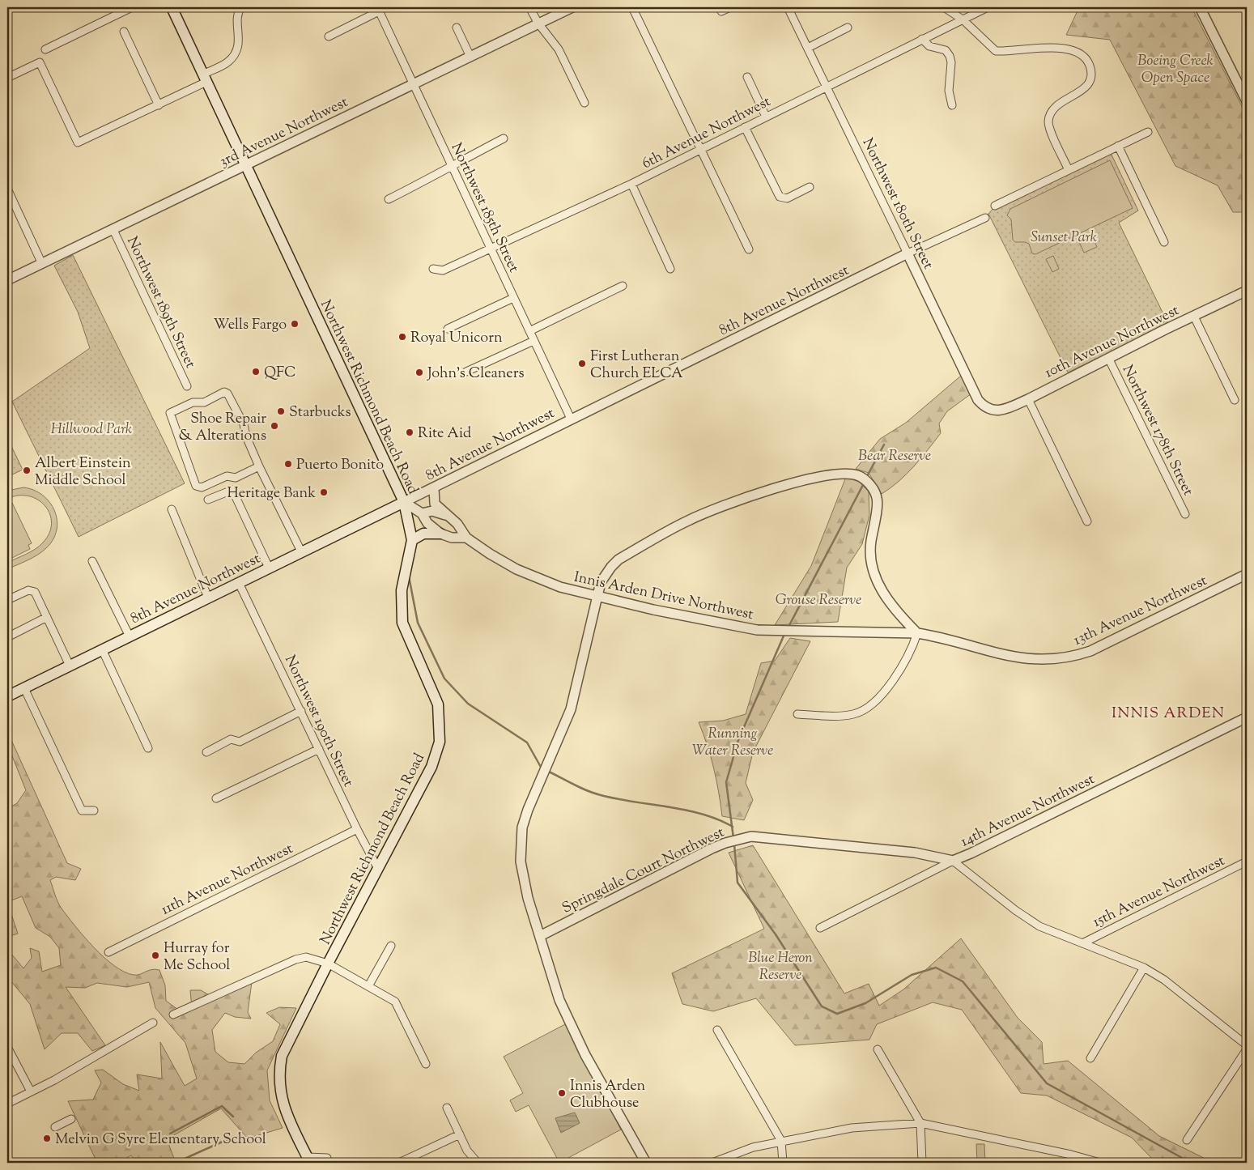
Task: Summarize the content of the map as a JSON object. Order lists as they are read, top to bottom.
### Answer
{
  "streets": {
    "main road": ["8th Avenue Northwest", "Northwest Richmond Beach Road"],
    "street": [
      "3rd Avenue Northwest",
      "6th Avenue Northwest",
      "Northwest 180th Street",
      "Northwest 185th Street",
      "Northwest 189th Street",
      "10th Avenue Northwest",
      "Northwest 178th Street",
      "Innis Arden Drive Northwest",
      "13th Avenue Northwest",
      "Northwest 190th Street",
      "14th Avenue Northwest",
      "Springdale Court Northwest",
      "11th Avenue Northwest",
      "15th Avenue Northwest"
    ]
  },
  "crossings": [
    ["3rd Avenue Northwest", "Northwest 185th Street"],
    ["3rd Avenue Northwest", "Northwest 189th Street"],
    ["3rd Avenue Northwest", "Northwest Richmond Beach Road"],
    ["6th Avenue Northwest", "Northwest 180th Street"],
    ["6th Avenue Northwest", "Northwest 185th Street"],
    ["Northwest 180th Street", "8th Avenue Northwest"],
    ["Northwest 180th Street", "10th Avenue Northwest"],
    ["Northwest 185th Street", "8th Avenue Northwest"],
    ["8th Avenue Northwest", "Northwest Richmond Beach Road"],
    ["8th Avenue Northwest", "Innis Arden Drive Northwest"],
    ["8th Avenue Northwest", "Northwest 190th Street"],
    ["10th Avenue Northwest", "Northwest 178th Street"],
    ["Northwest Richmond Beach Road", "Northwest 190th Street"],
    ["Innis Arden Drive Northwest", "13th Avenue Northwest"],
    ["Northwest 190th Street", "11th Avenue Northwest"],
    ["14th Avenue Northwest", "Springdale Court Northwest"]
  ],
  "districts": ["INNIS ARDEN"],
  "parks": [
    "Boeing Creek Open Space",
    "Sunset Park",
    "Hillwood Park",
    "Bear Reserve",
    "Grouse Reserve",
    "Running Water Reserve",
    "Blue Heron Reserve"
  ],
  "places": [
    "Wells Fargo",
    "Royal Unicorn",
    "First Lutheran Church ELCA",
    "QFC",
    "John's Cleaners",
    "Starbucks",
    "Shoe Repair & Alterations",
    "Rite Aid",
    "Puerto Bonito",
    "Albert Einstein Middle School",
    "Heritage Bank",
    "Hurray for Me School",
    "Innis Arden Clubhouse",
    "Melvin G Syre Elementary School"
  ]
}
